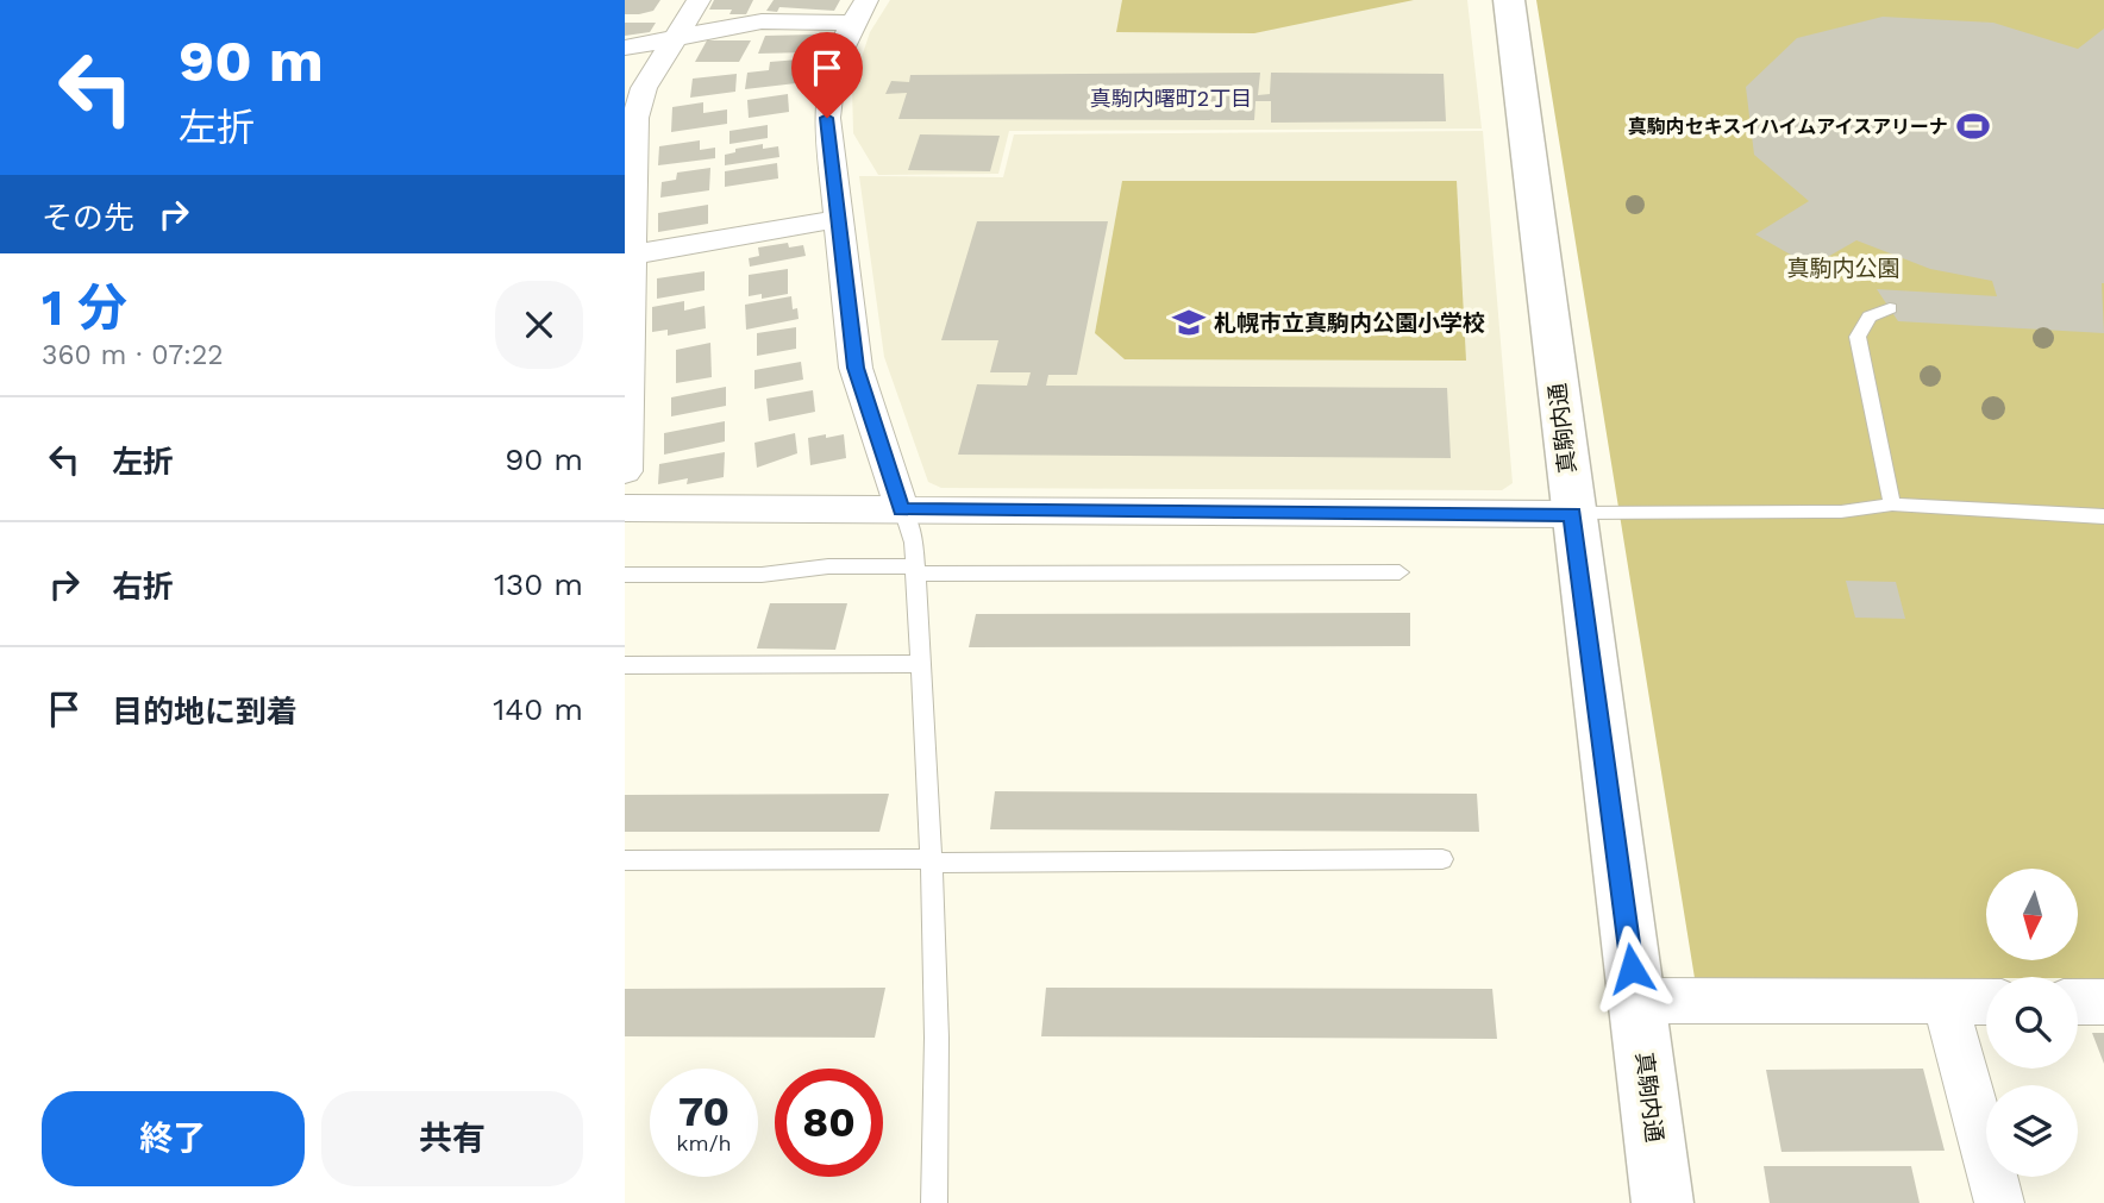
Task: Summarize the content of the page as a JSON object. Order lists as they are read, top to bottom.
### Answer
{
  "streets": {
    "highway": ["真駒内通"]
  },
  "districts": ["真駒内曙町2丁目"],
  "parks": ["真駒内公園"],
  "places": {
    "sports": ["真駒内セキスイハイムアイスアリーナ"],
    "school or university": ["札幌市立真駒内公園小学校"]
  },
  "north": "bottom",
  "page": {
    "turn": ["90 m", "左折"],
    "then": "その先",
    "heading": ["1 分", "360 m · 07:22"],
    "list": [
      {
        "name": "左折",
        "value": "90 m"
      },
      {
        "name": "右折",
        "value": "130 m"
      },
      {
        "name": "目的地に到着",
        "value": "140 m"
      }
    ],
    "speed": "70 km/h",
    "limit": "80",
    "buttons": ["終了", "共有"]
  }
}
